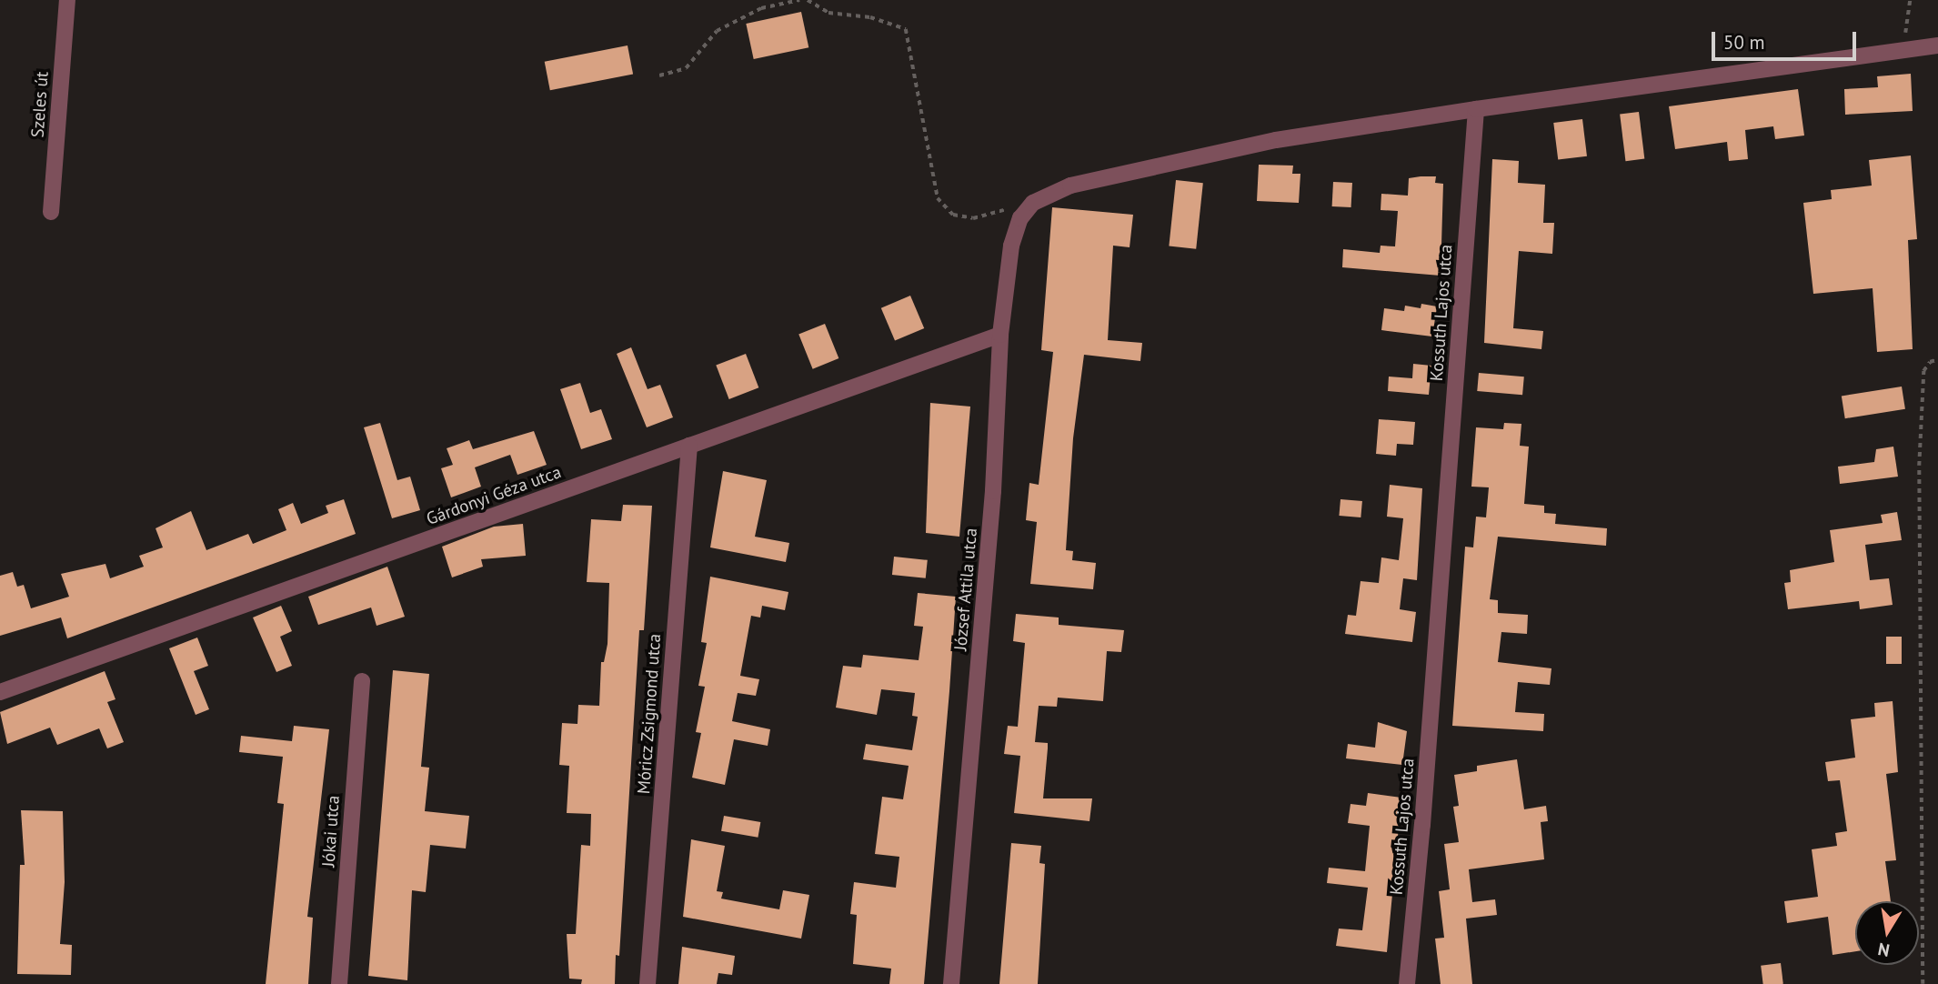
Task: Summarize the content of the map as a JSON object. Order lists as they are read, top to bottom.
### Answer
{
  "streets": {
    "street": [
      "Szeles út",
      "Kossuth Lajos utca",
      "Gárdonyi Géza utca",
      "József Attila utca",
      "Móricz Zsigmond utca",
      "Jókai utca"
    ]
  },
  "crossings": [
    ["Gárdonyi Géza utca", "József Attila utca"],
    ["Gárdonyi Géza utca", "Móricz Zsigmond utca"]
  ],
  "scale_bar": "50 m",
  "north": "bottom"
}
